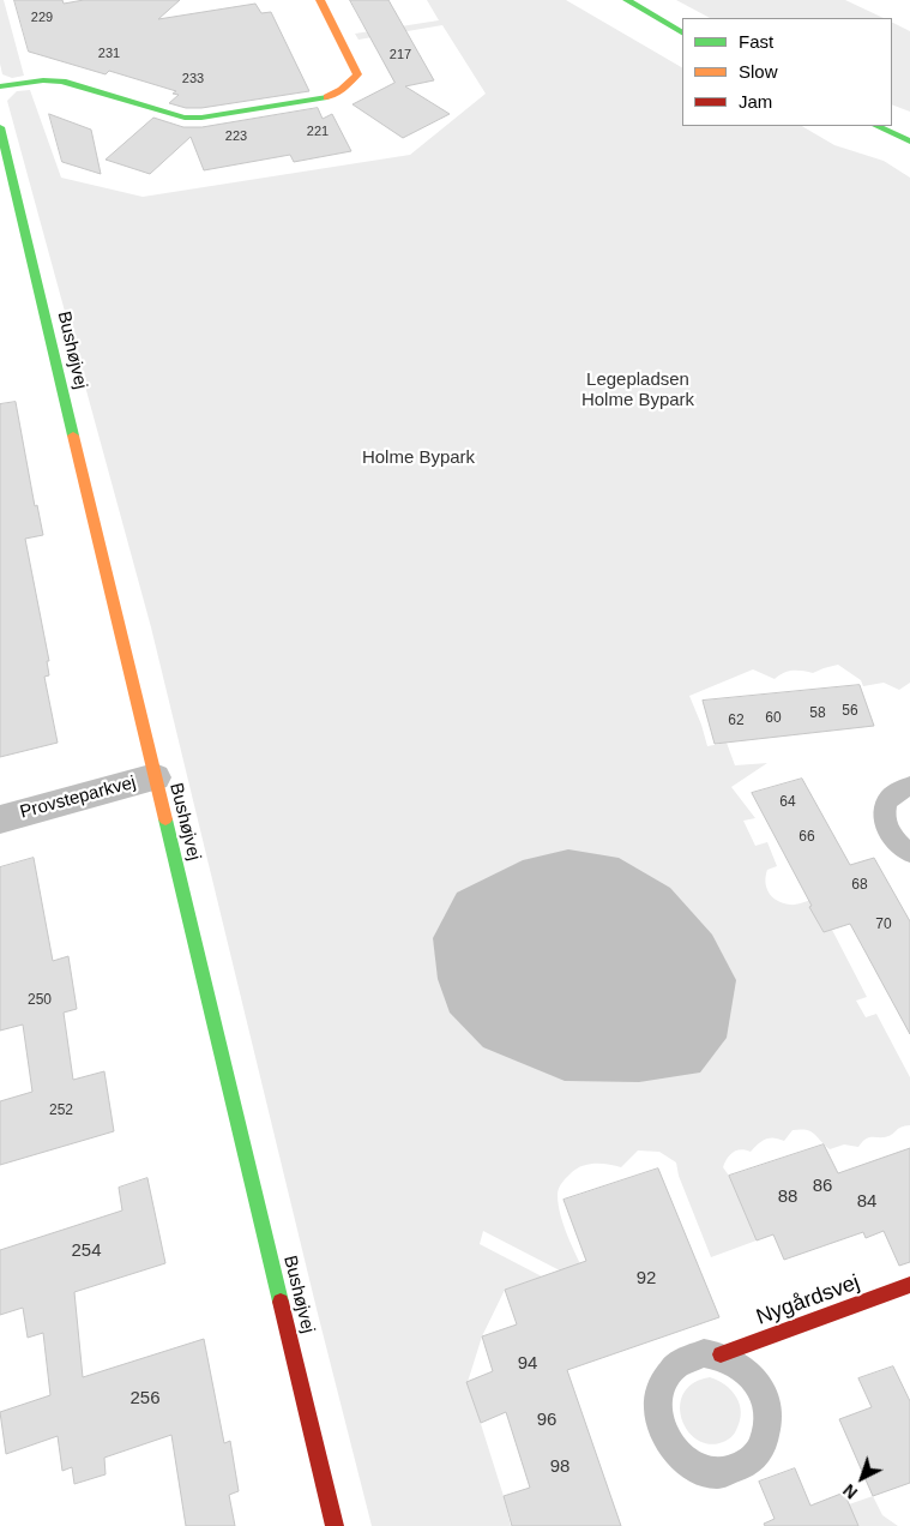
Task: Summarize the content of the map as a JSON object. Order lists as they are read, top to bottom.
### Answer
{
  "streets": {
    "street": ["Bushøjvej", "Provsteparkvej", "Nygårdsvej"]
  },
  "crossings": [
    ["Bushøjvej", "Provsteparkvej"]
  ],
  "parks": ["Legepladsen Holme Bypark", "Holme Bypark"],
  "house_numbers": [
    "229",
    "231",
    "217",
    "233",
    "221",
    "223",
    "56",
    "58",
    "60",
    "62",
    "64",
    "66",
    "68",
    "70",
    "250",
    "252",
    "86",
    "88",
    "84",
    "254",
    "92",
    "94",
    "256",
    "96",
    "98"
  ],
  "legend": ["Fast", "Slow", "Jam"],
  "north": "bottom left"
}
